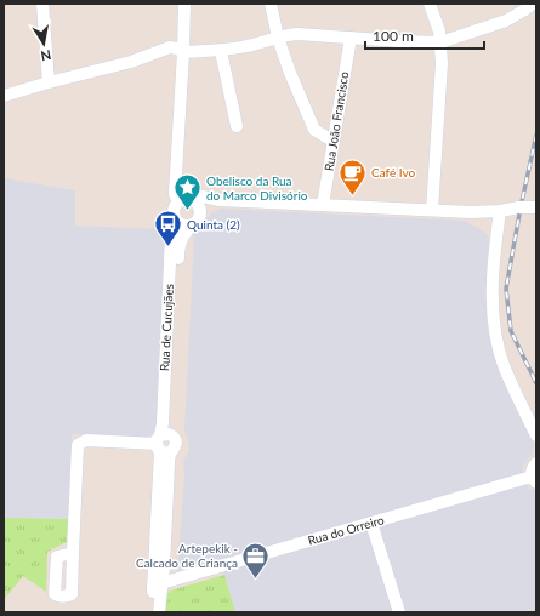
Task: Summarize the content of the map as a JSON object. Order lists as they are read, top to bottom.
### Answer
{
  "streets": {
    "street": ["Rua João Francisco", "Rua de Cucujães", "Rua do Orreiro"]
  },
  "crossings": [
    ["Rua de Cucujães", "Rua do Orreiro"]
  ],
  "places": {
    "cafe": ["Café Ivo"],
    "place": ["Obelisco da Rua do Marco Divisório"],
    "bus stop": ["Quinta (2)"],
    "office": ["Artepekik - Calcado de Criança"]
  },
  "scale_bar": "100 m",
  "north": "bottom"
}
